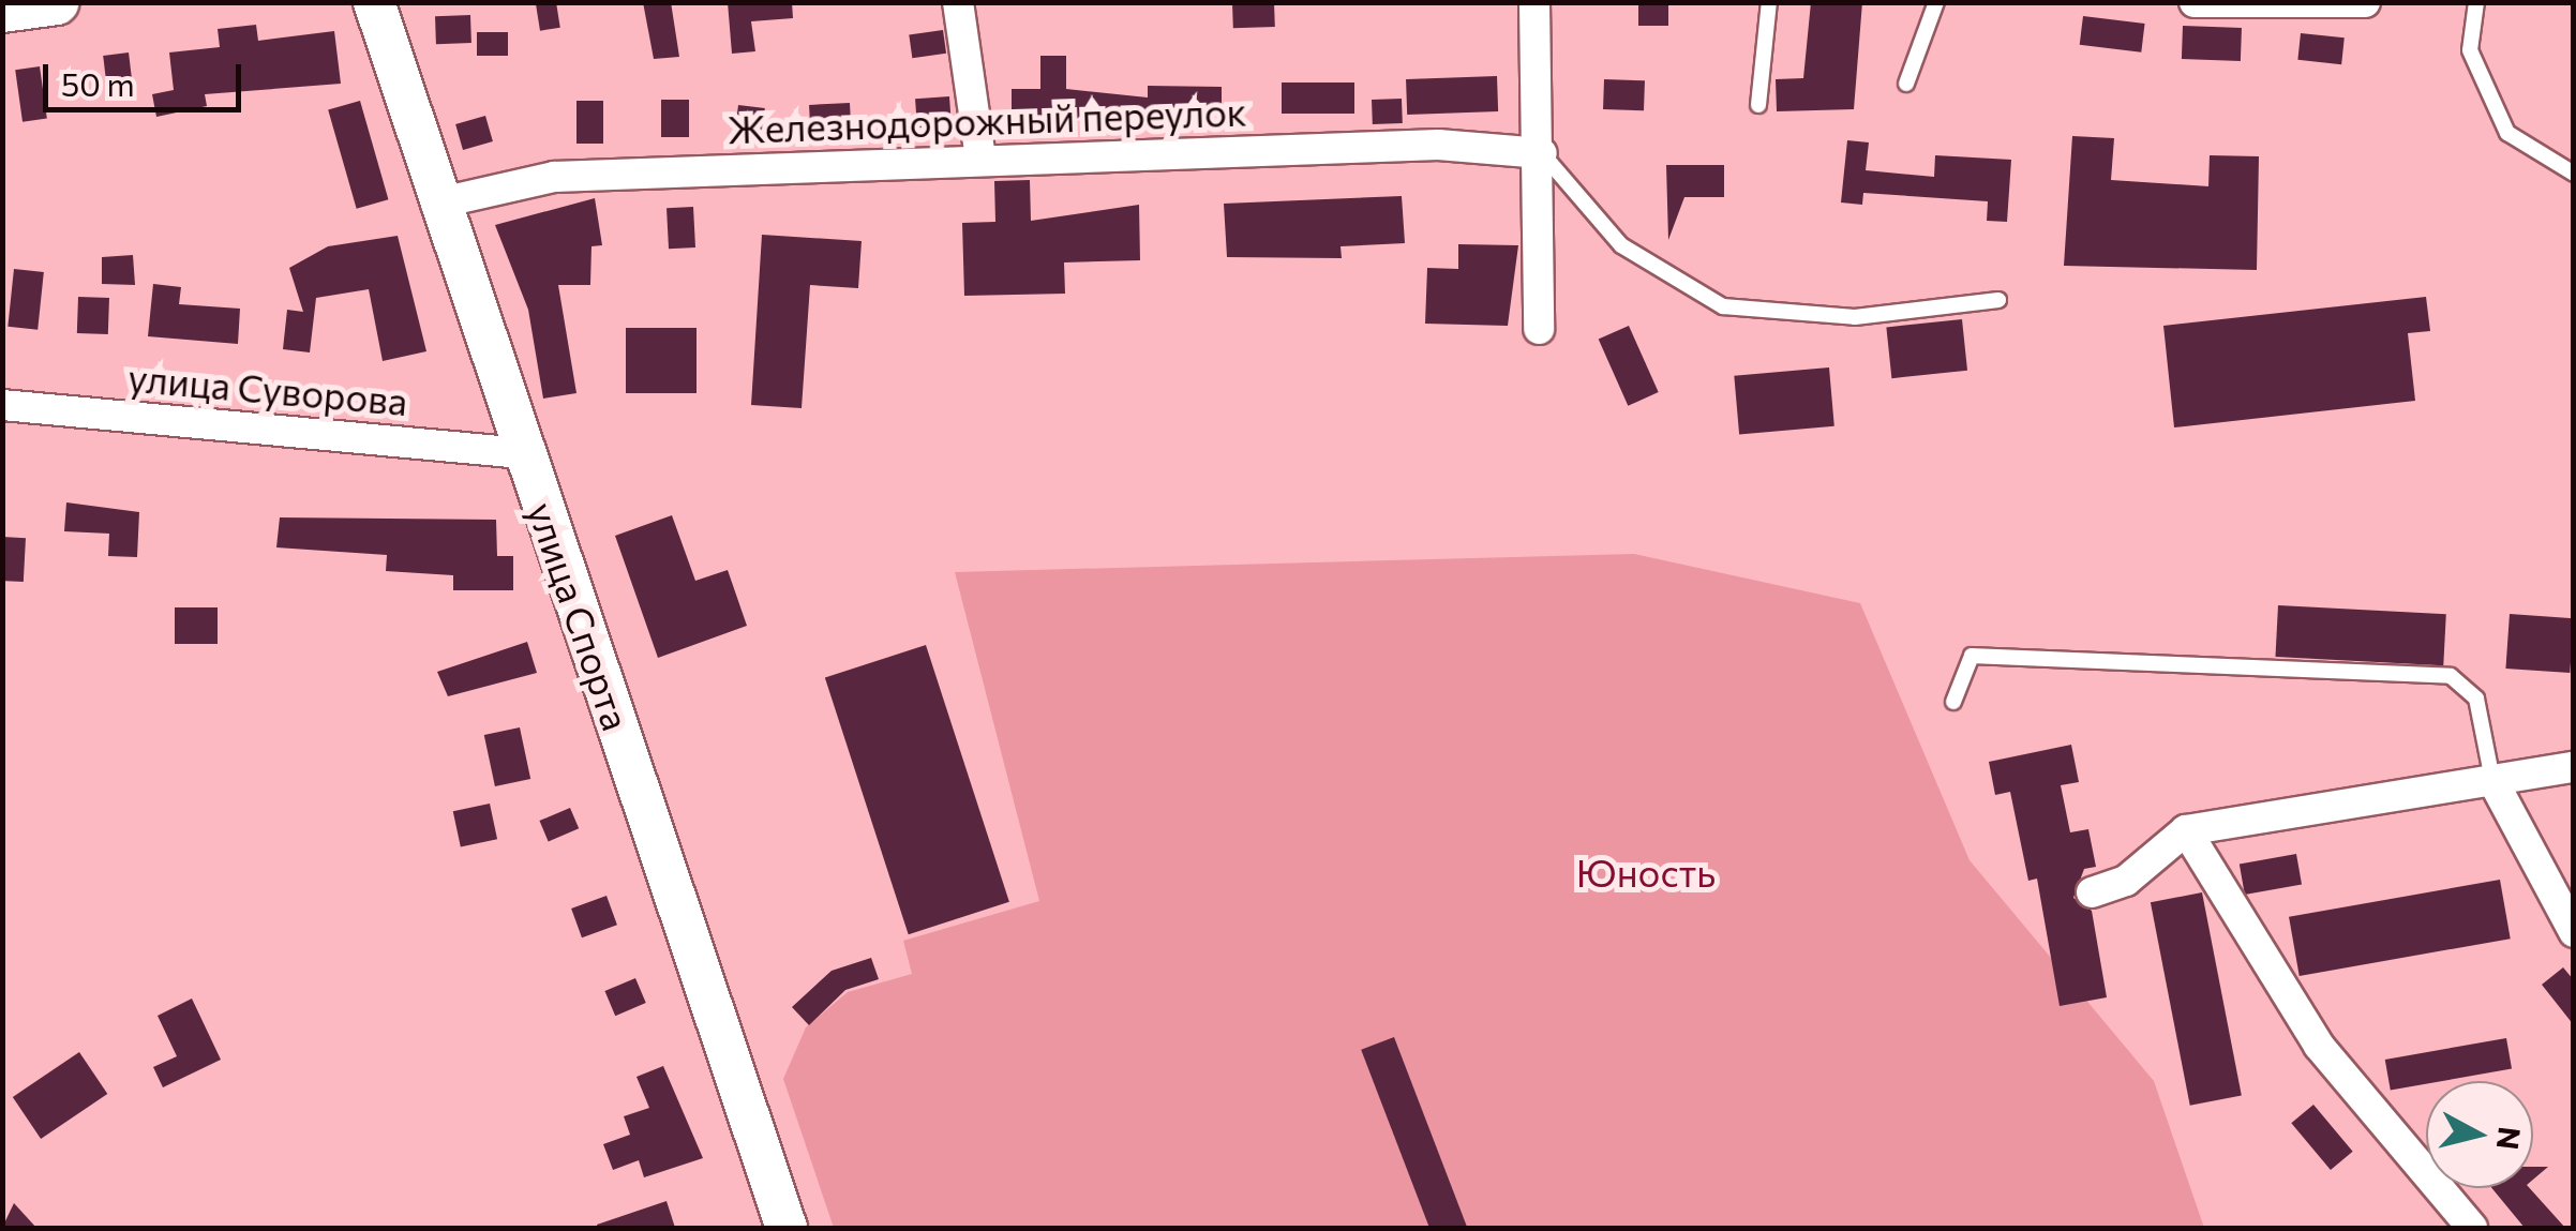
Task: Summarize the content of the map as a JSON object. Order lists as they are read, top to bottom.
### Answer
{
  "streets": {
    "street": ["Железнодорожный переулок", "улица Суворова", "улица Спорта"]
  },
  "crossings": [
    ["Железнодорожный переулок", "улица Спорта"],
    ["улица Суворова", "улица Спорта"]
  ],
  "parks": ["Юность"],
  "scale_bar": "50 m",
  "north": "right"
}
